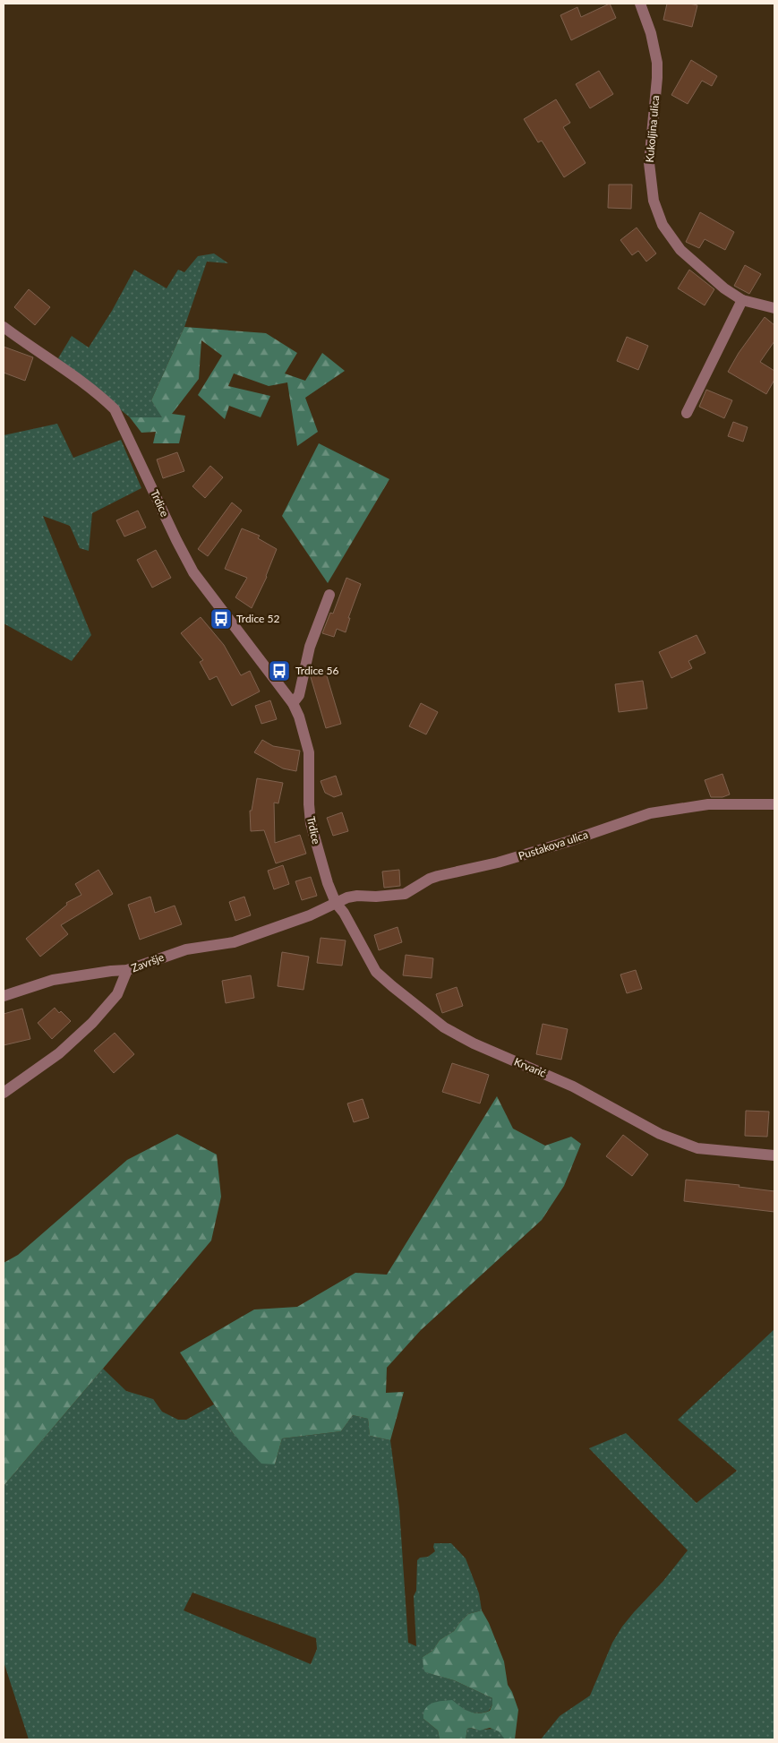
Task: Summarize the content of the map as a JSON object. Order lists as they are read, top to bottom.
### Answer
{
  "streets": {
    "street": [
      "Kukoljina ulica",
      "Trdice",
      "Pustakova ulica",
      "Završje",
      "Krvarić"
    ]
  },
  "crossings": [
    ["Trdice", "Pustakova ulica"],
    ["Trdice", "Završje"],
    ["Trdice", "Krvarić"],
    ["Pustakova ulica", "Završje"],
    ["Pustakova ulica", "Krvarić"],
    ["Završje", "Krvarić"]
  ],
  "places": {
    "bus stop": ["Trdice 52", "Trdice 56"]
  }
}
